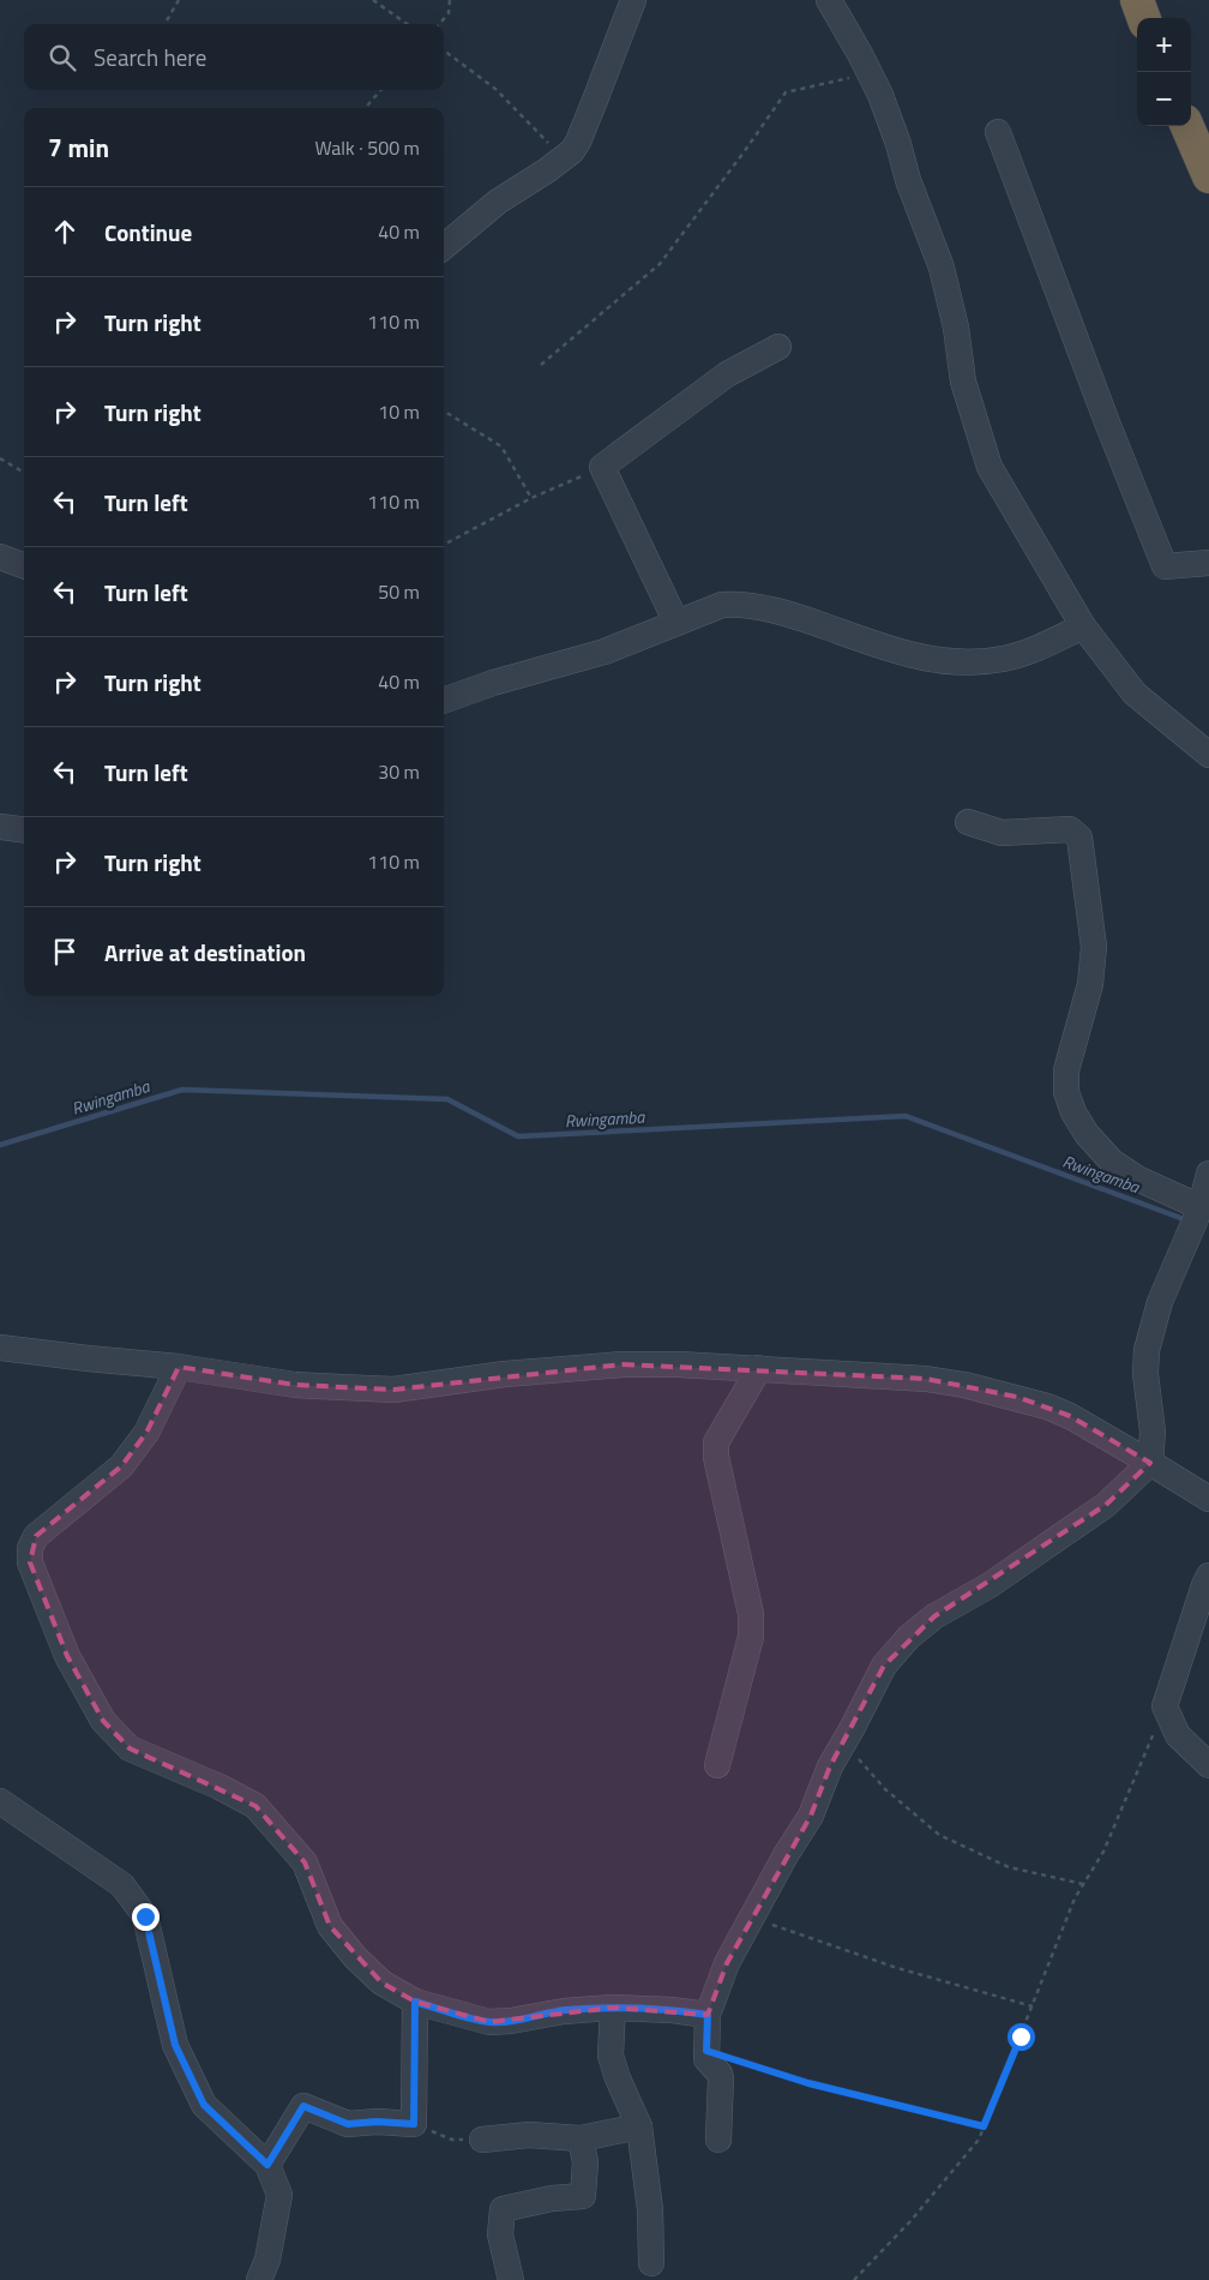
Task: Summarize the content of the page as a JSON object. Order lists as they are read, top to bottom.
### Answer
{
  "water": ["Rwingamba"],
  "page": {
    "map_buttons": ["+", "−"],
    "search": "Search here",
    "heading": ["7 min", "Walk · 500 m"],
    "list": [
      ["Continue", "40 m"],
      ["Turn right", "110 m"],
      ["Turn right", "10 m"],
      ["Turn left", "110 m"],
      ["Turn left", "50 m"],
      ["Turn right", "40 m"],
      ["Turn left", "30 m"],
      ["Turn right", "110 m"],
      "Arrive at destination"
    ]
  }
}
